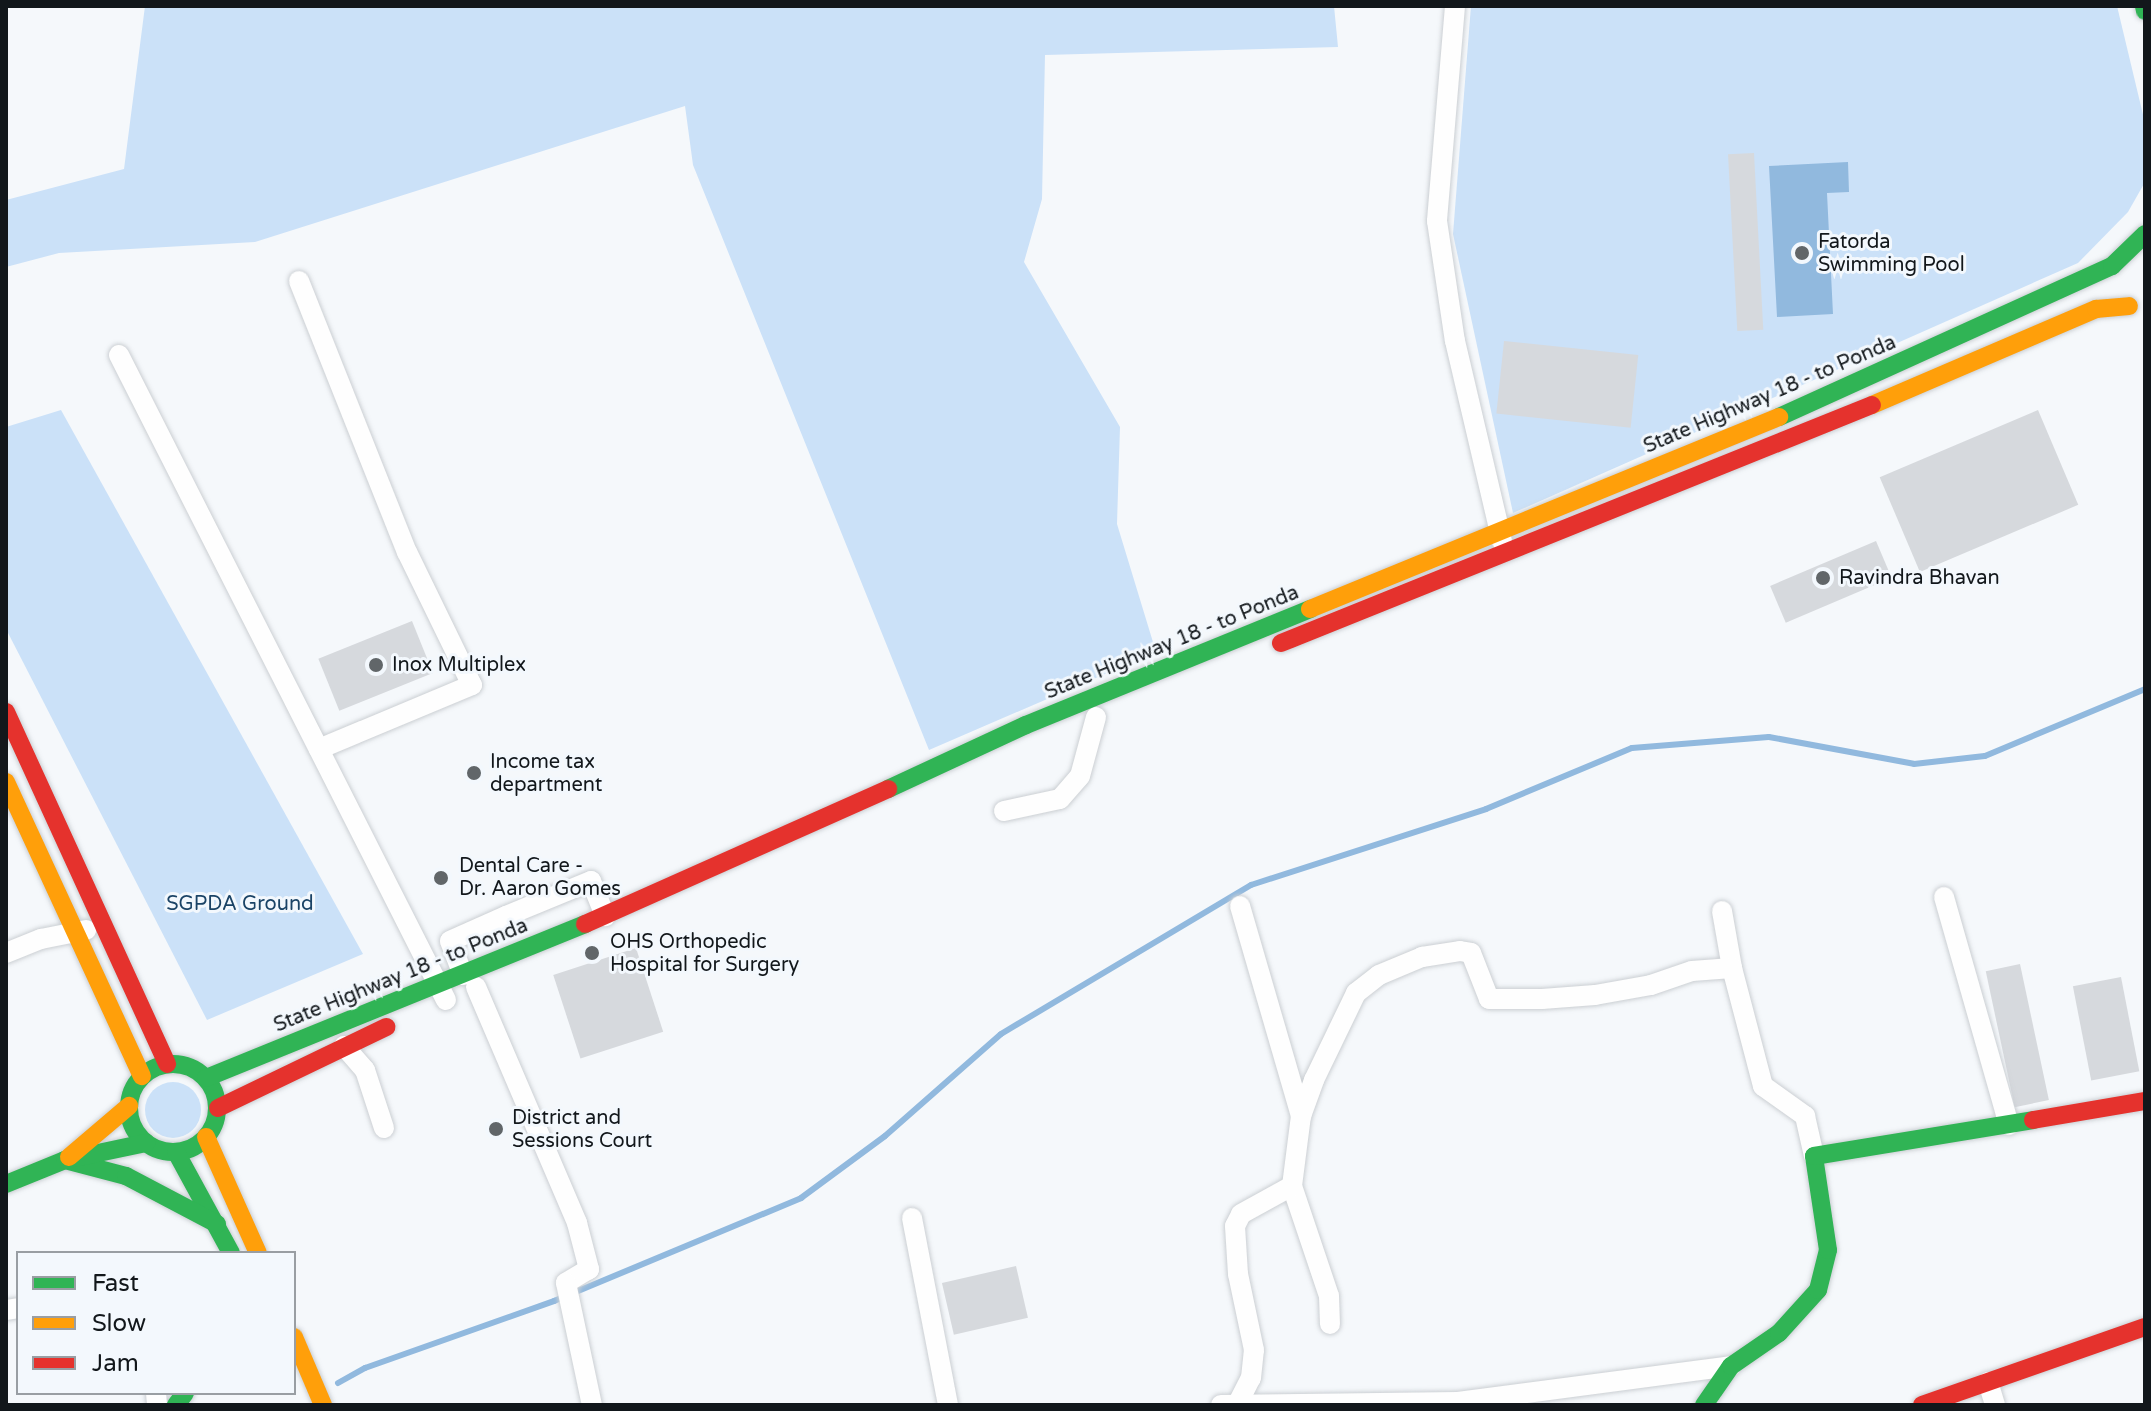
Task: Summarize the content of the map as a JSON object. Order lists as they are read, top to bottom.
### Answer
{
  "streets": {
    "main road": ["State Highway 18 - to Ponda"]
  },
  "parks": ["SGPDA Ground"],
  "places": [
    "Fatorda Swimming Pool",
    "Ravindra Bhavan",
    "Inox Multiplex",
    "Income tax department",
    "Dental Care - Dr. Aaron Gomes",
    "OHS Orthopedic Hospital for Surgery",
    "District and Sessions Court"
  ],
  "legend": ["Fast", "Slow", "Jam"]
}
